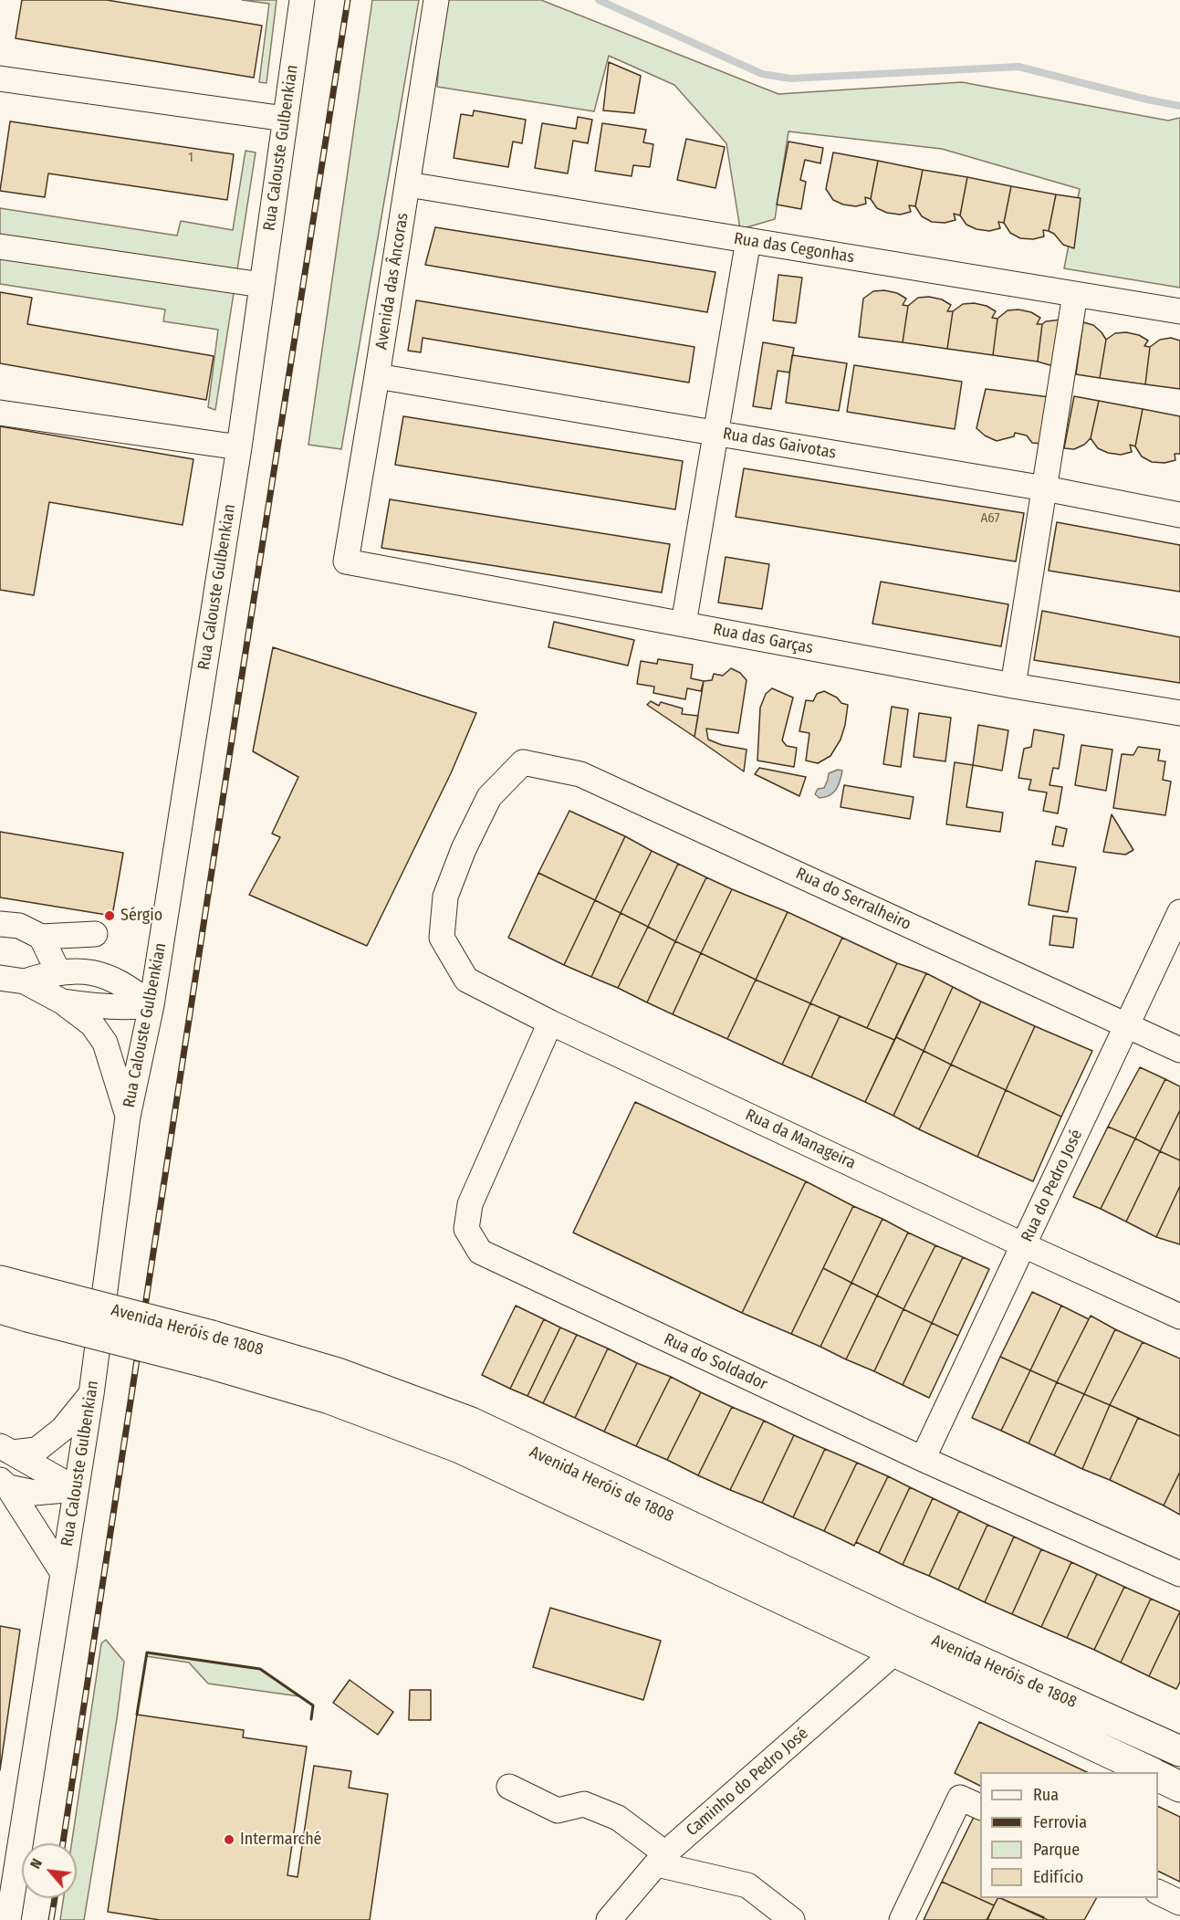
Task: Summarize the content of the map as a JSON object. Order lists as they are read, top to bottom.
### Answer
{
  "streets": {
    "main road": ["Avenida Heróis de 1808"],
    "street": [
      "Rua Calouste Gulbenkian",
      "Rua das Cegonhas",
      "Avenida das Âncoras",
      "Rua das Gaivotas",
      "Rua das Garças",
      "Rua do Serralheiro",
      "Rua da Manageira",
      "Rua do Pedro José",
      "Rua do Soldador",
      "Caminho do Pedro José"
    ]
  },
  "crossings": [
    ["Rua das Cegonhas", "Avenida das Âncoras"],
    ["Avenida das Âncoras", "Rua das Gaivotas"],
    ["Avenida das Âncoras", "Rua das Garças"],
    ["Rua do Serralheiro", "Rua da Manageira"],
    ["Rua do Serralheiro", "Rua do Pedro José"],
    ["Rua da Manageira", "Rua do Pedro José"],
    ["Rua da Manageira", "Rua do Soldador"],
    ["Rua do Pedro José", "Rua do Soldador"],
    ["Avenida Heróis de 1808", "Caminho do Pedro José"]
  ],
  "places": ["Sérgio", "Intermarché"],
  "house_numbers": ["1", "A67"],
  "legend": [
    "Rua",
    "Ferrovia",
    "Parque",
    "Edifício"
  ],
  "north": "top left"
}
